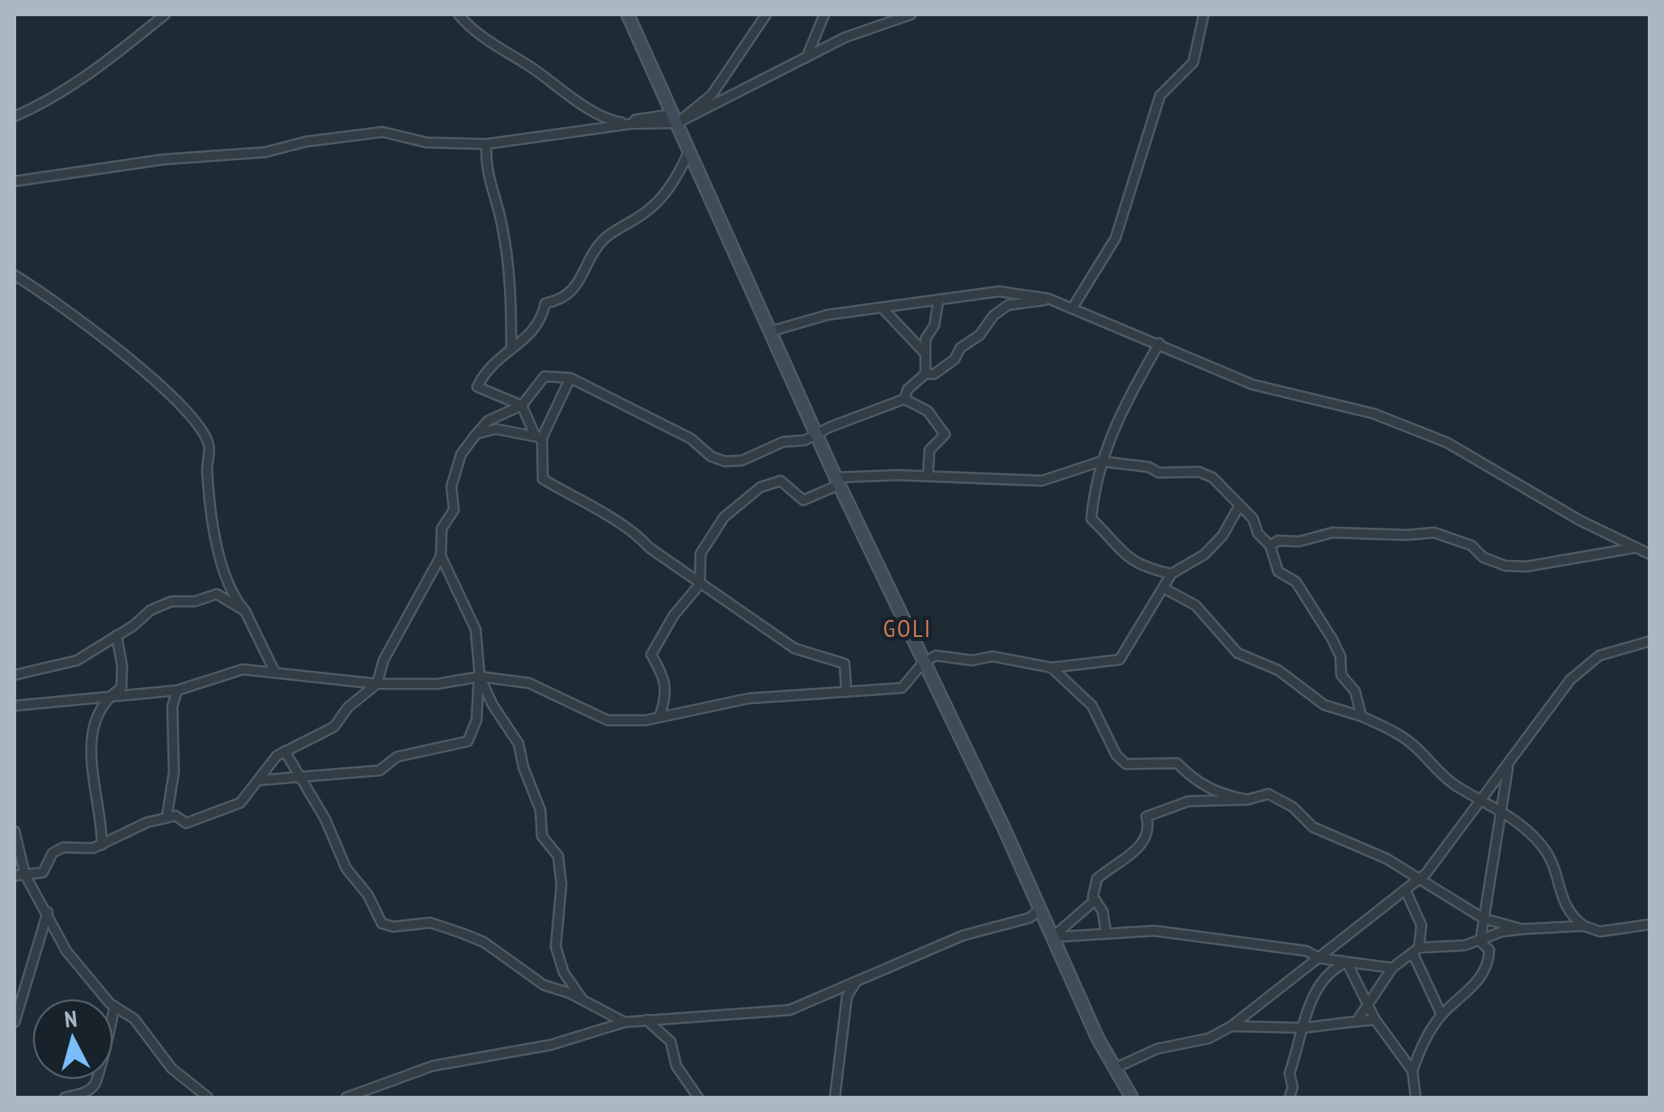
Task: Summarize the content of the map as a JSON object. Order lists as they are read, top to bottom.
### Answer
{
  "districts": ["GOLI"],
  "north": "top"
}
